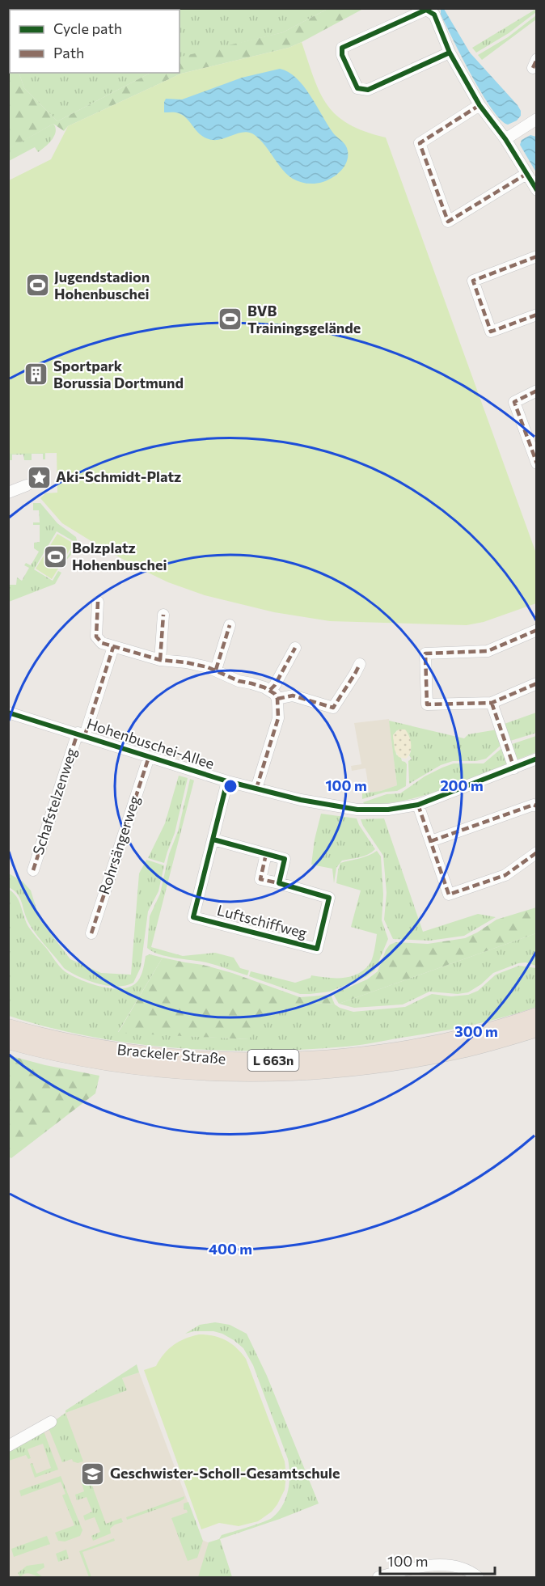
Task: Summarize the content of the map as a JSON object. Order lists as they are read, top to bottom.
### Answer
{
  "streets": {
    "highway": ["Brackeler Straße", "L 663n"],
    "street": [
      "Hohenbuschei-Allee",
      "Schafstelzenweg",
      "Rohrsängerweg",
      "Luftschiffweg"
    ]
  },
  "crossings": [
    ["Hohenbuschei-Allee", "Schafstelzenweg"],
    ["Hohenbuschei-Allee", "Rohrsängerweg"],
    ["Hohenbuschei-Allee", "Luftschiffweg"]
  ],
  "places": {
    "sports": ["Jugendstadion Hohenbuschei", "BVB Trainingsgelände", "Bolzplatz Hohenbuschei"],
    "building": ["Sportpark Borussia Dortmund"],
    "place": ["Aki-Schmidt-Platz"],
    "school or university": ["Geschwister-Scholl-Gesamtschule"]
  },
  "legend": ["Cycle path", "Path"],
  "scale_bar": "100 m",
  "rings": [
    "100 m",
    "200 m",
    "300 m",
    "400 m"
  ]
}
